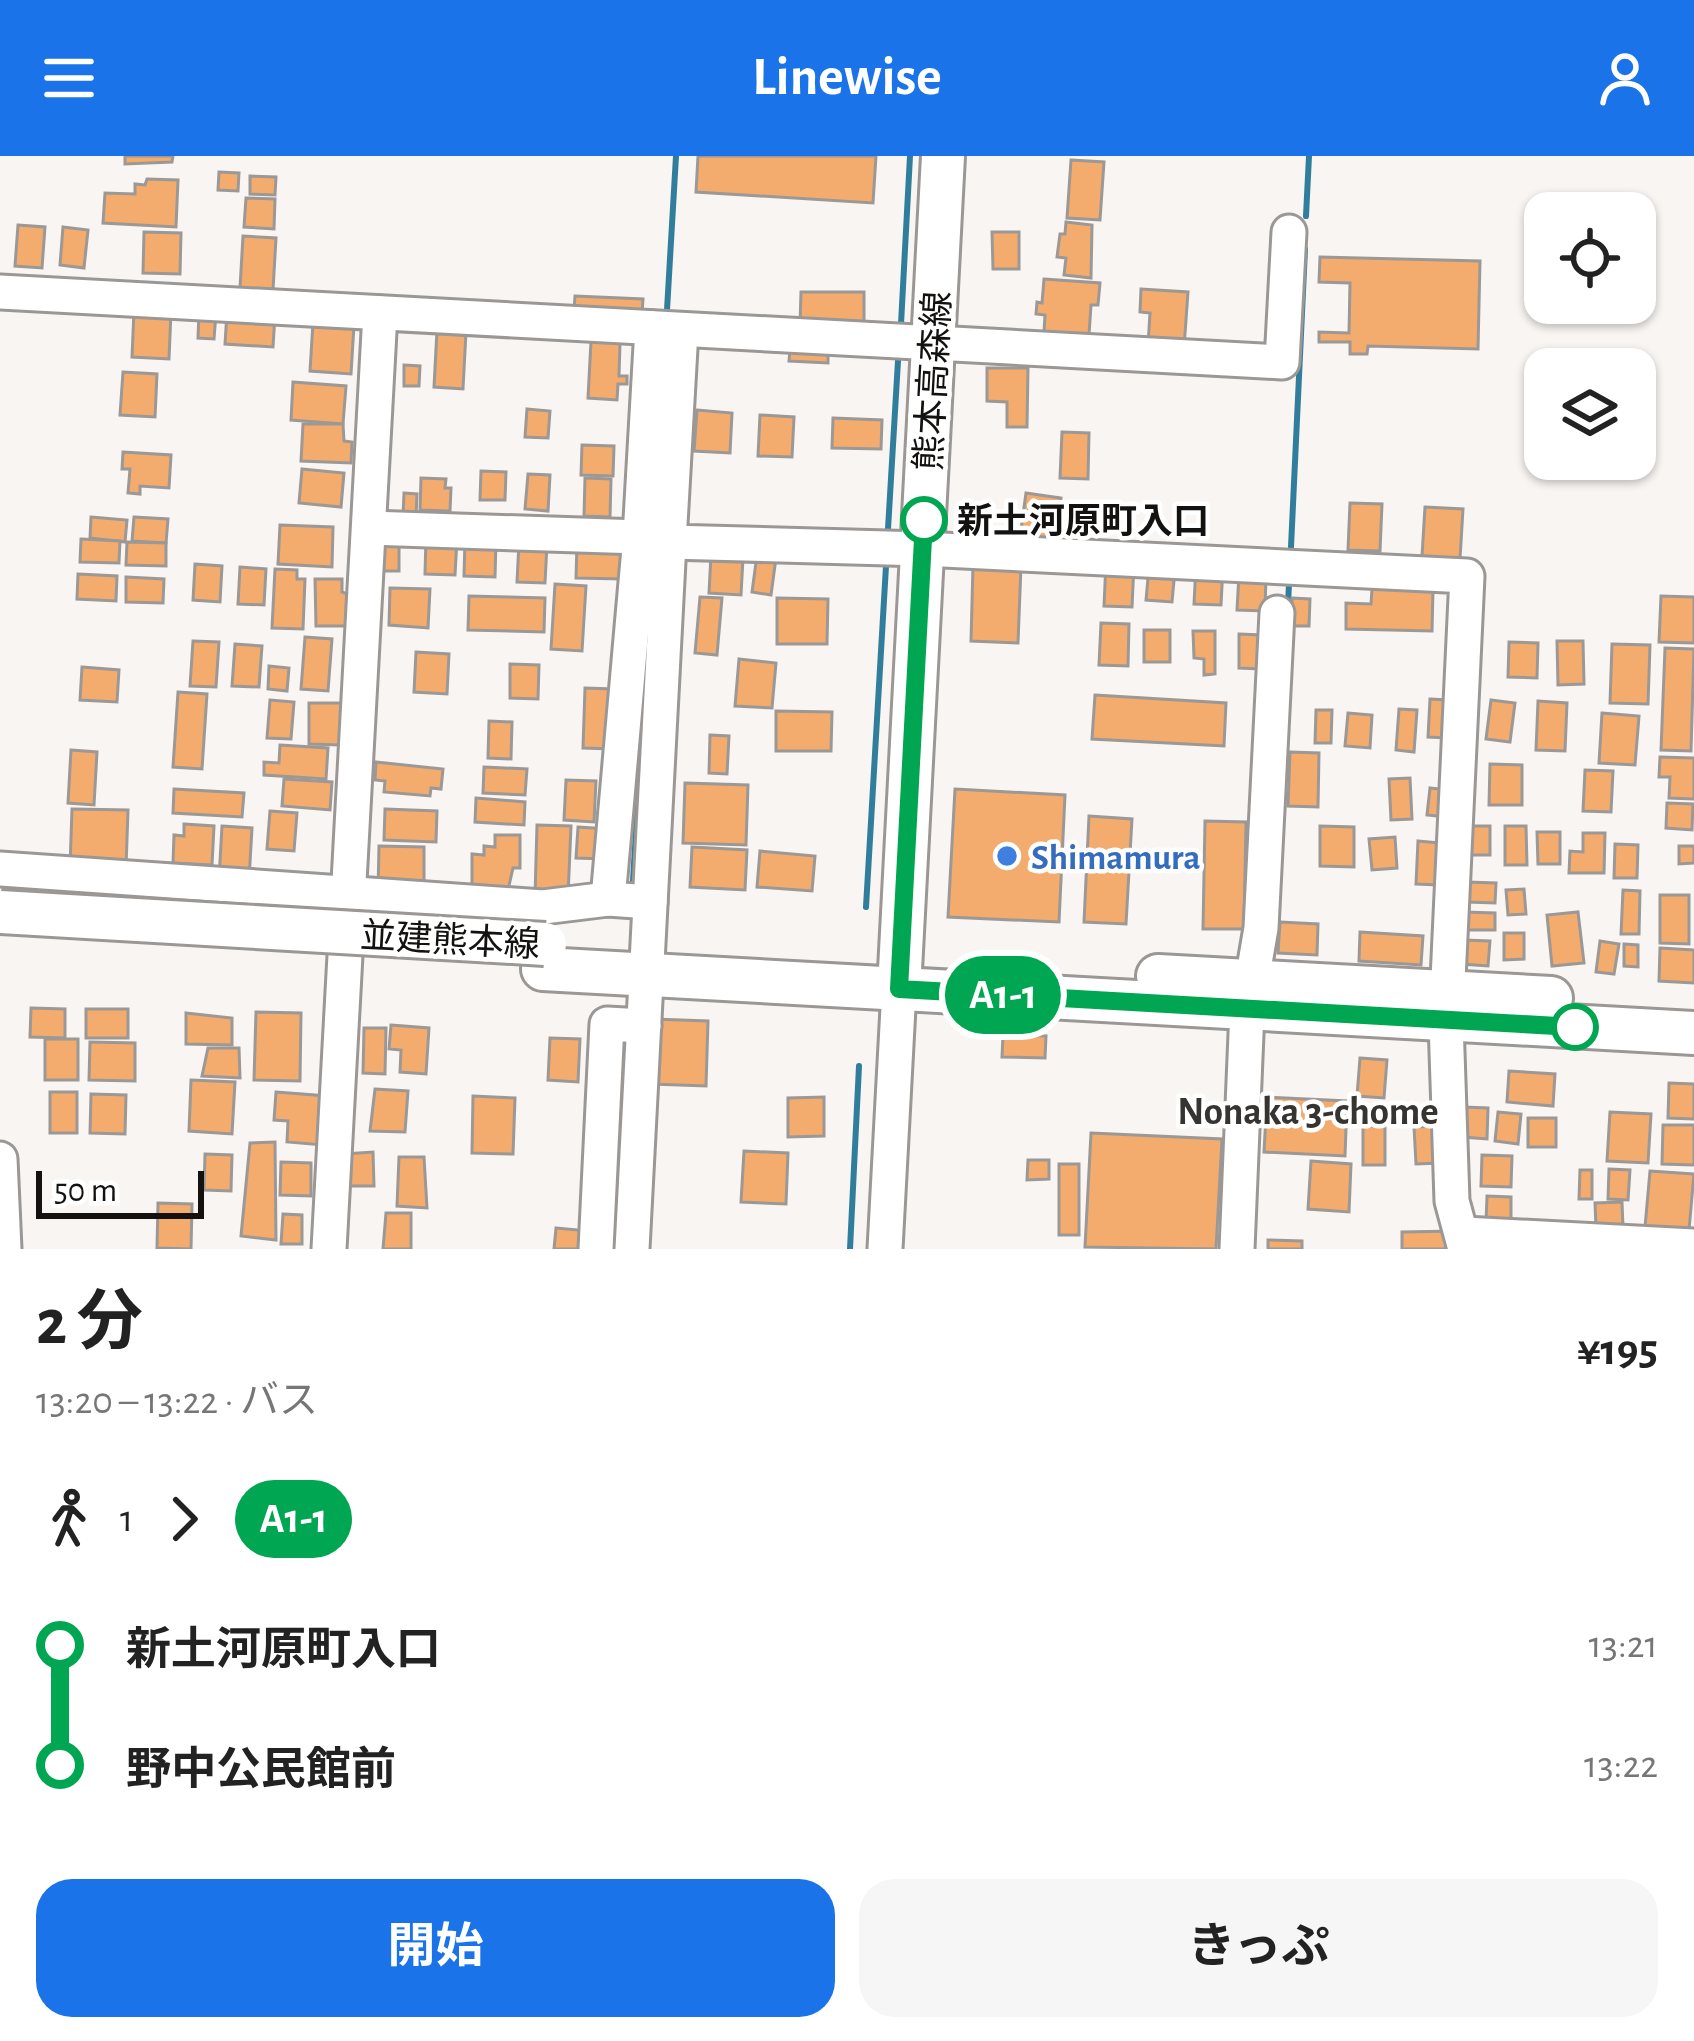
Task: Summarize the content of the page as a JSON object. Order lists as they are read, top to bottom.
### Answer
{
  "streets": {
    "main road": ["熊本高森線", "並建熊本線"]
  },
  "crossings": [
    ["熊本高森線", "並建熊本線"]
  ],
  "districts": ["Nonaka 3-chome"],
  "places": ["新土河原町入口", "Shimamura"],
  "lines": ["bus line A1-1"],
  "scale_bar": "50 m",
  "page": {
    "header": "Linewise",
    "on_map": "A1-1",
    "scale": "50 m",
    "heading": ["2 分", "13:20 – 13:22 · バス", "¥195"],
    "legs": ["1", "A1-1"],
    "list": [
      {
        "name": "新土河原町入口",
        "value": "13:21"
      },
      {
        "name": "野中公民館前",
        "value": "13:22"
      }
    ],
    "buttons": ["開始", "きっぷ"]
  }
}
